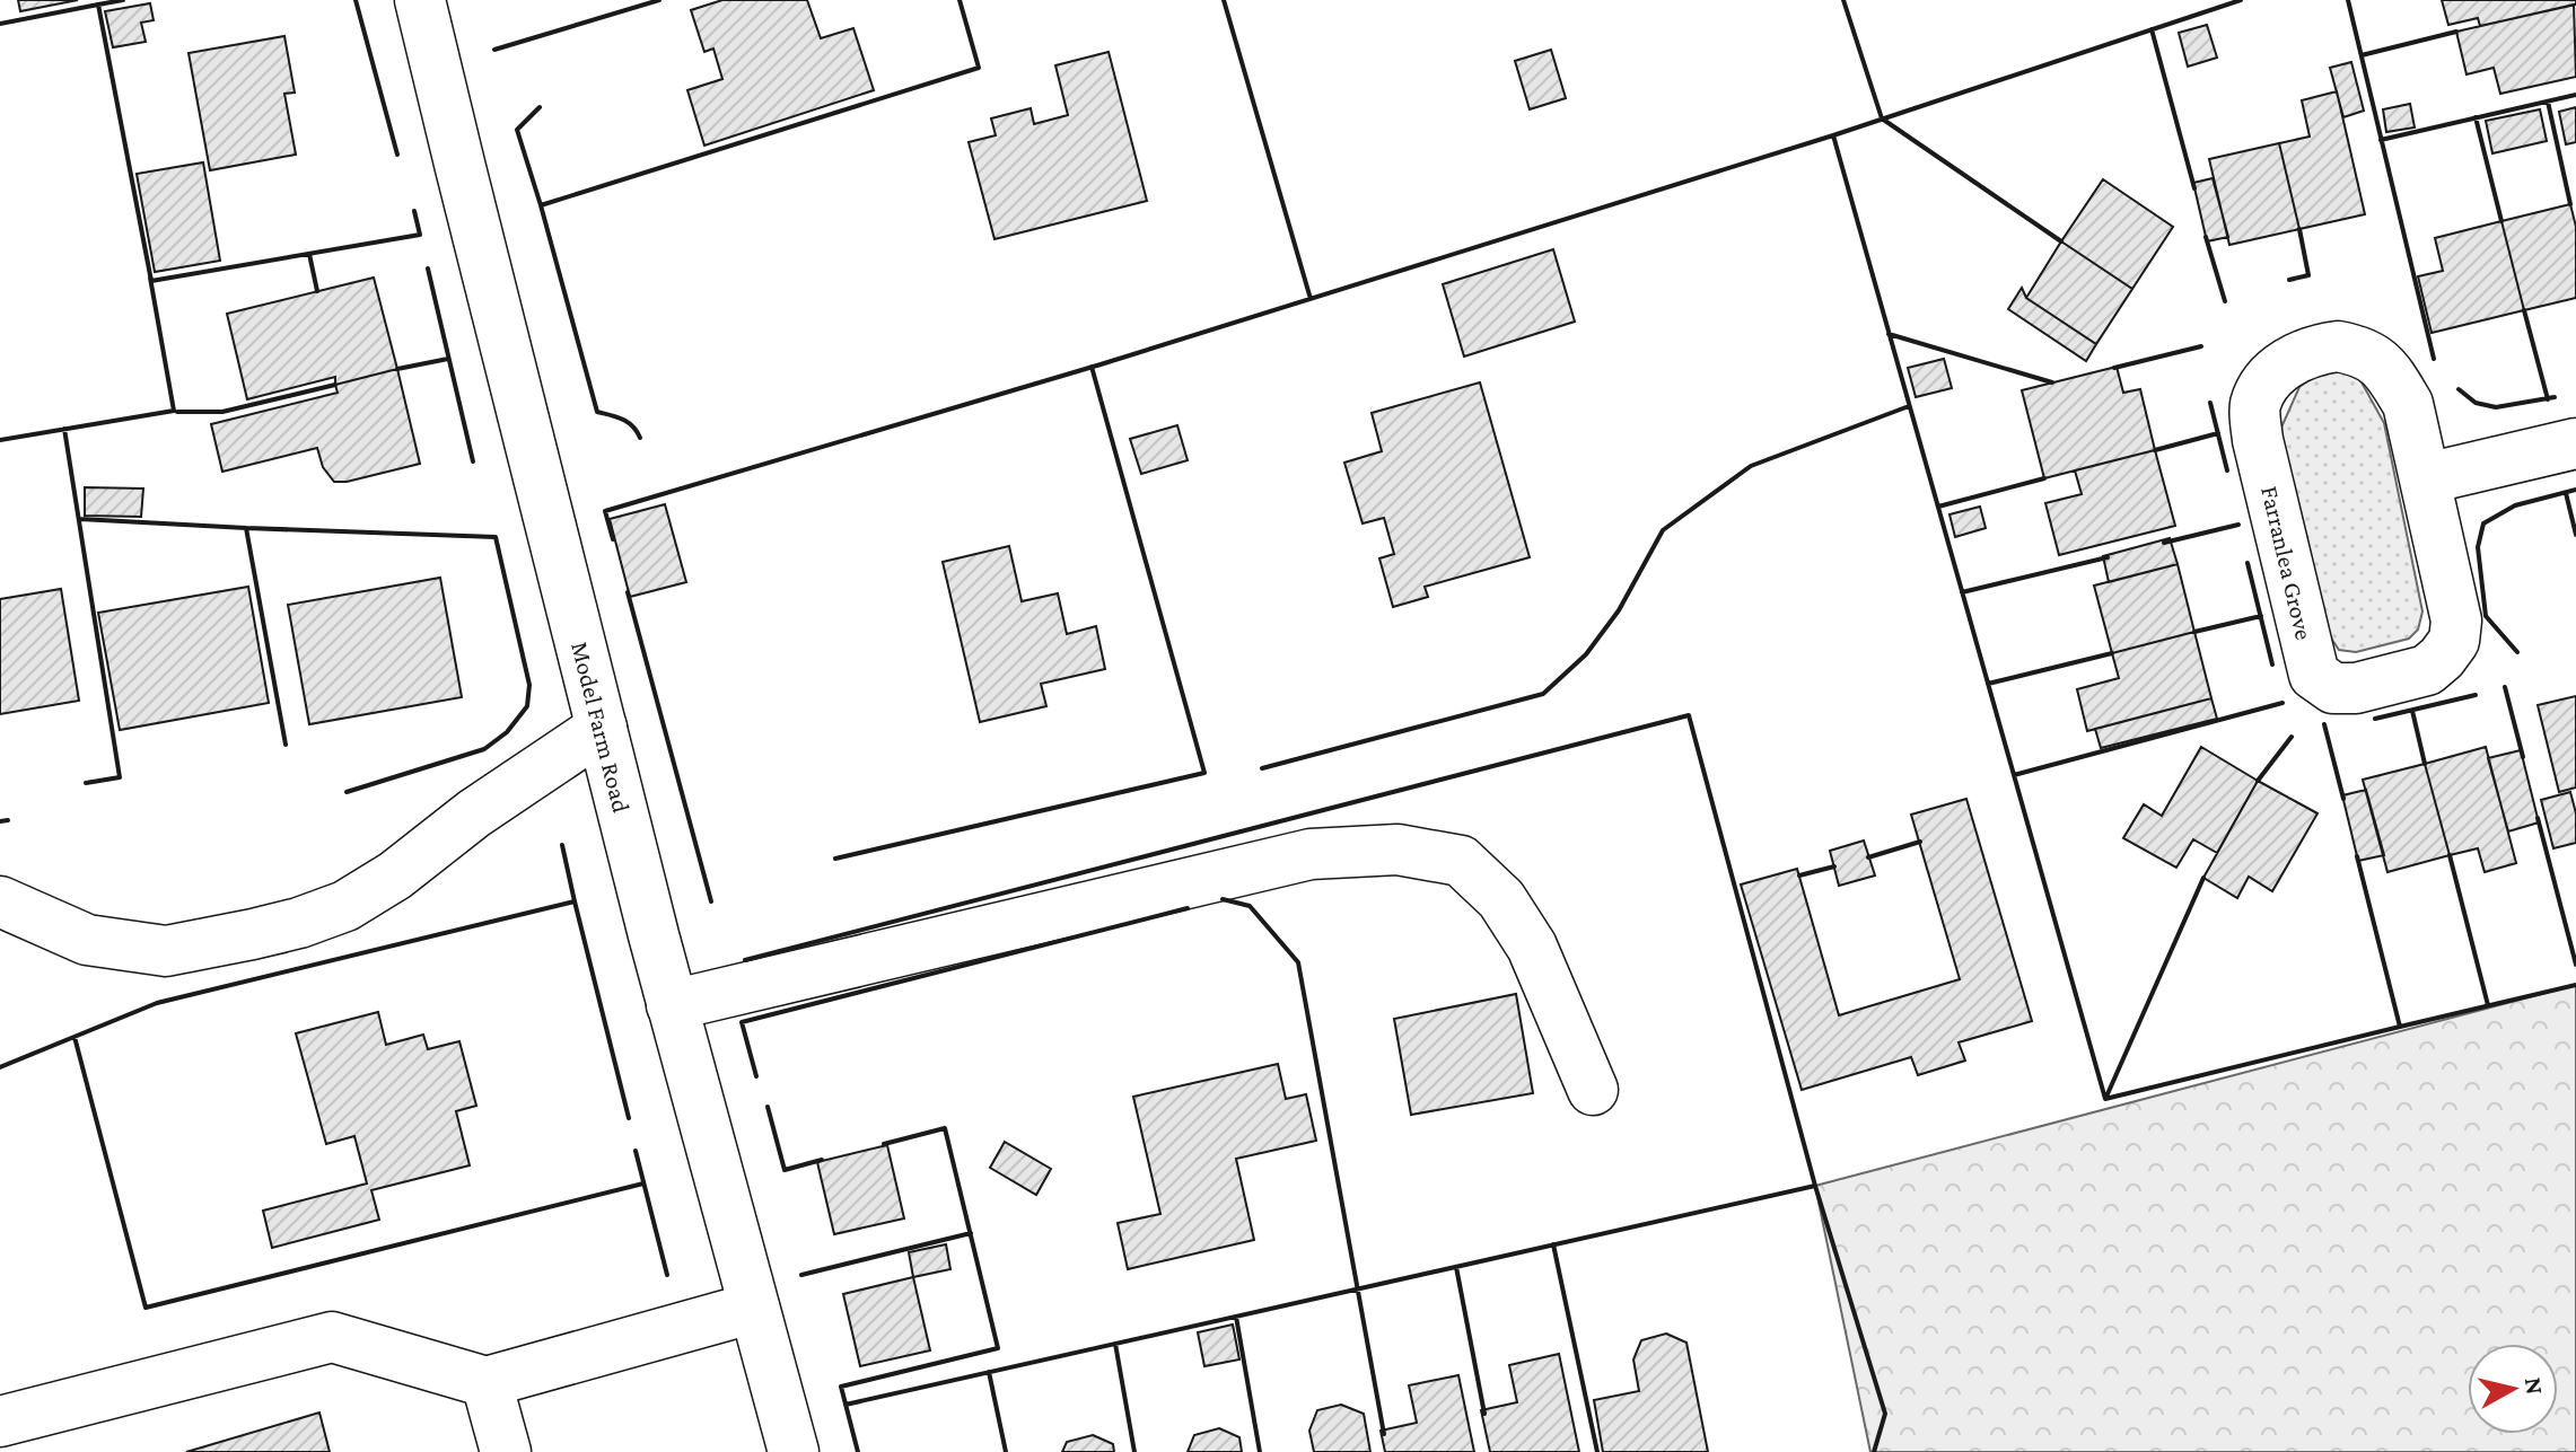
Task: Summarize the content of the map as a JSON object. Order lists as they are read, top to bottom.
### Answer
{
  "streets": {
    "street": ["Farranlea Grove", "Model Farm Road"]
  },
  "north": "right"
}
